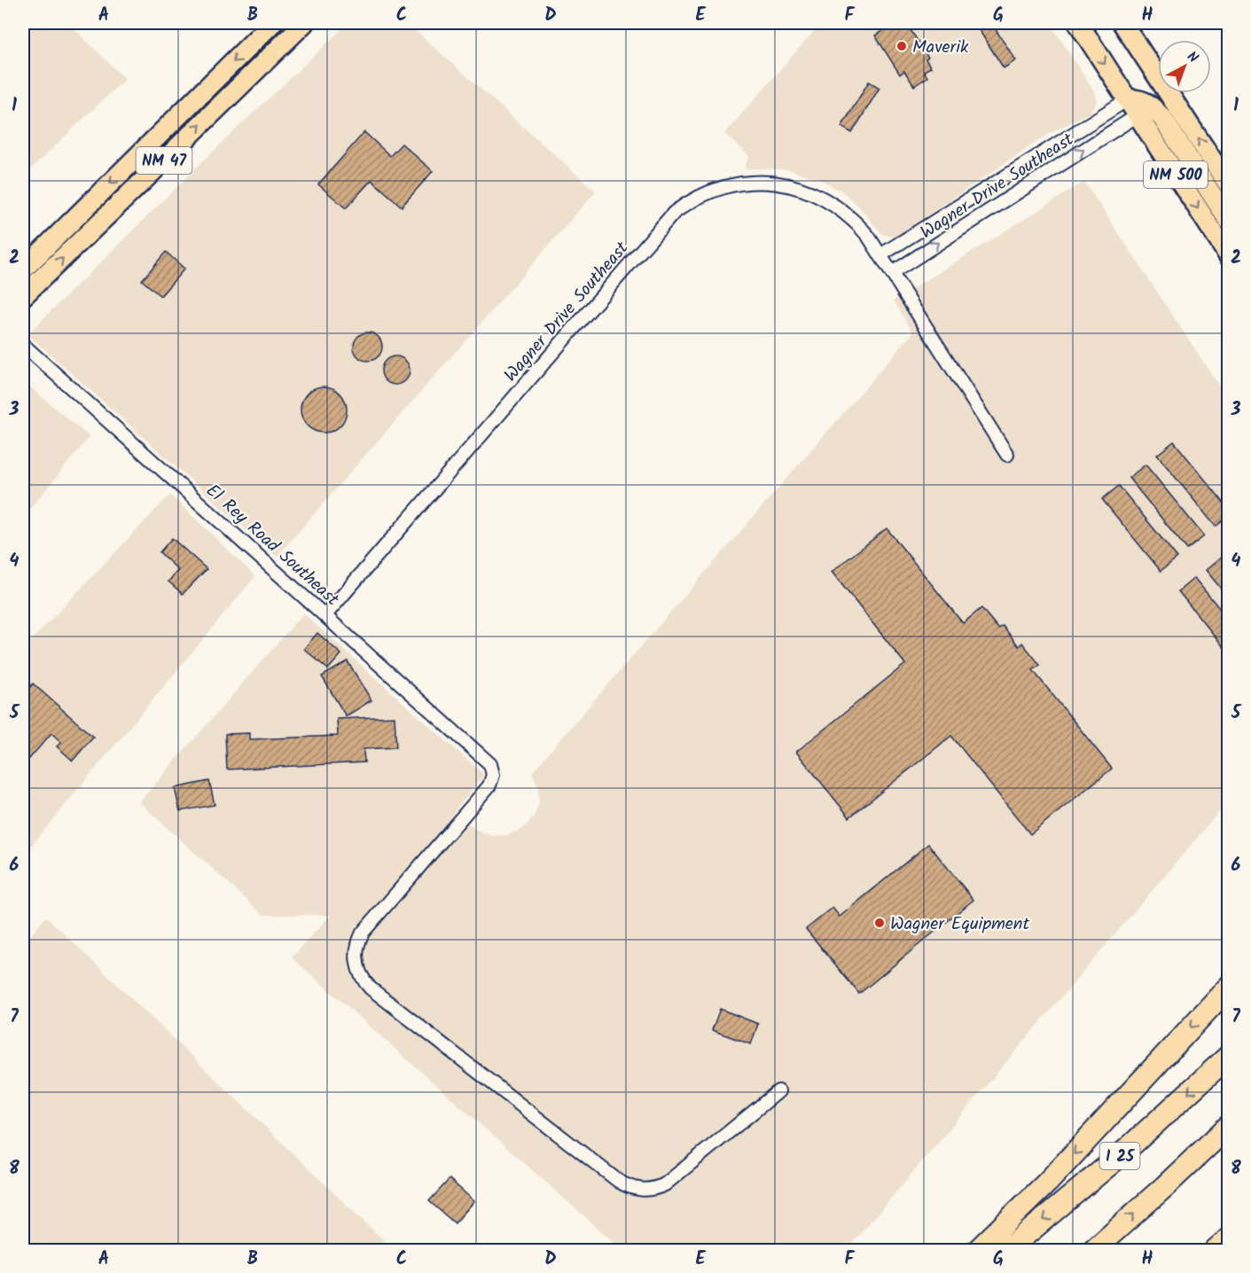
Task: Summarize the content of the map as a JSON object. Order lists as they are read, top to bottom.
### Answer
{
  "streets": {
    "highway": ["I 25"],
    "main road": ["NM 47", "NM 500"],
    "street": ["Wagner Drive Southeast", "El Rey Road Southeast"]
  },
  "crossings": [
    ["NM 500", "Wagner Drive Southeast"],
    ["Wagner Drive Southeast", "El Rey Road Southeast"]
  ],
  "places": ["Maverik", "Wagner Equipment"],
  "north": "top right",
  "grid": {
    "columns": [
      "A",
      "B",
      "C",
      "D",
      "E",
      "F",
      "G",
      "H"
    ],
    "rows": [
      "1",
      "2",
      "3",
      "4",
      "5",
      "6",
      "7",
      "8"
    ]
  }
}
